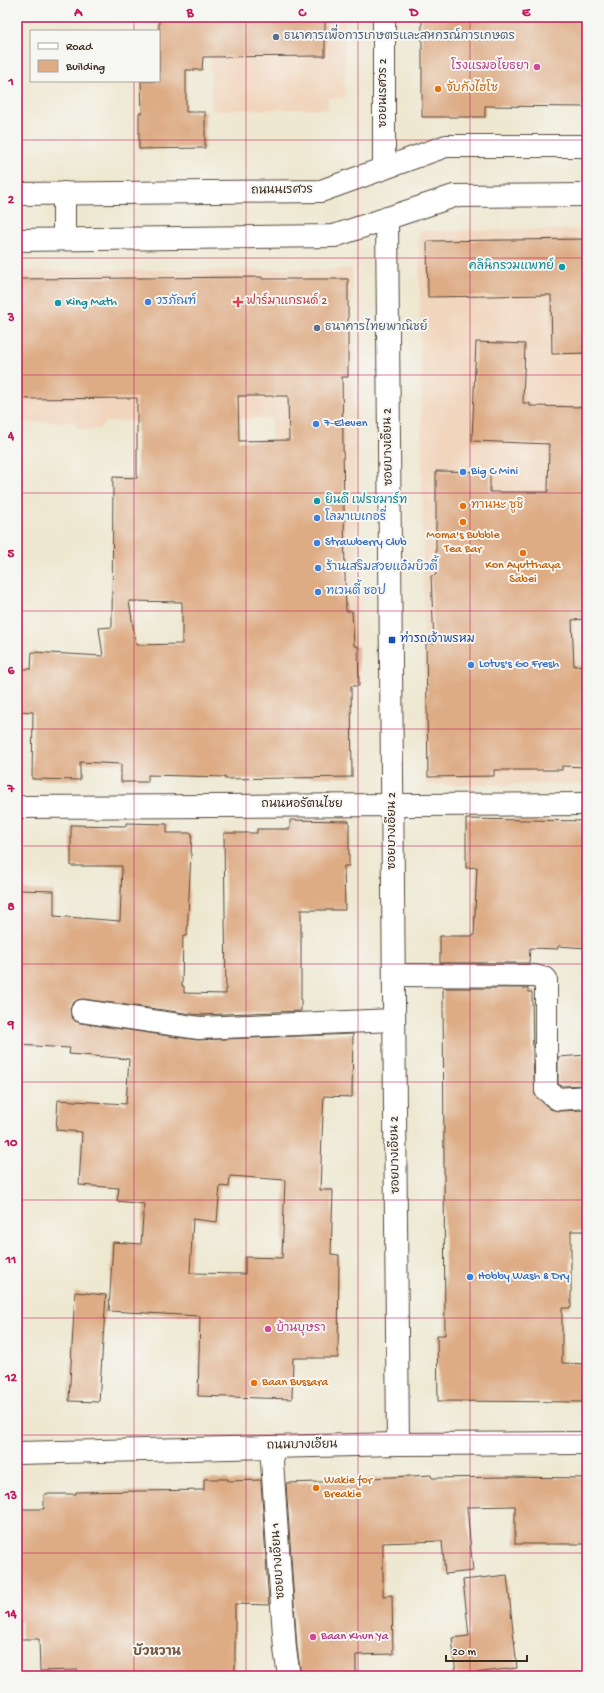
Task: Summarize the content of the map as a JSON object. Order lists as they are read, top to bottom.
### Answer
{
  "streets": {
    "street": [
      "ซอยนเรศวร 2",
      "ถนนนเรศวร",
      "ซอยบางเอียน 2",
      "ถนนหอรัตนไชย",
      "ถนนบางเอียน",
      "ซอยบางเอียน 1"
    ]
  },
  "crossings": [
    ["ซอยนเรศวร 2", "ถนนนเรศวร"],
    ["ซอยบางเอียน 2", "ถนนหอรัตนไชย"],
    ["ซอยบางเอียน 2", "ถนนบางเอียน"],
    ["ถนนบางเอียน", "ซอยบางเอียน 1"]
  ],
  "districts": ["บัวหวาน"],
  "places": {
    "other": [
      "ธนาคารเพื่อการเกษตรและสหกรณ์การเกษตร",
      "โรงแรมอโยธยา",
      "จับกังไฮโซ",
      "คลินิกรวมแพทย์",
      "วรภัณฑ์",
      "King Math",
      "ธนาคารไทยพาณิชย์",
      "7-Eleven",
      "Big C Mini",
      "ยินดี เฟรชมาร์ท",
      "ทานนะ ซูชิ",
      "โลมาเบเกอรี่",
      "Moma's Bubble Tea Bar",
      "Strawberry Club",
      "Kon Ayutthaya Sabei",
      "ร้านเสริมสวยแอ๋มบิวตี้",
      "ทเวนตี้ ชอป",
      "Lotus's Go Fresh",
      "Hobby Wash & Dry",
      "บ้านบุษรา",
      "Baan Bussara",
      "Wakie for Breakie",
      "Baan Khun Ya"
    ],
    "health": ["ฟาร์มาแกรนด์ 2"],
    "transit": ["ท่ารถเจ้าพรหม"]
  },
  "legend": ["Road", "Building"],
  "scale_bar": "20 m",
  "grid": {
    "columns": [
      "A",
      "B",
      "C",
      "D",
      "E"
    ],
    "rows": [
      "1",
      "2",
      "3",
      "4",
      "5",
      "6",
      "7",
      "8",
      "9",
      "10",
      "11",
      "12",
      "13",
      "14"
    ]
  }
}
